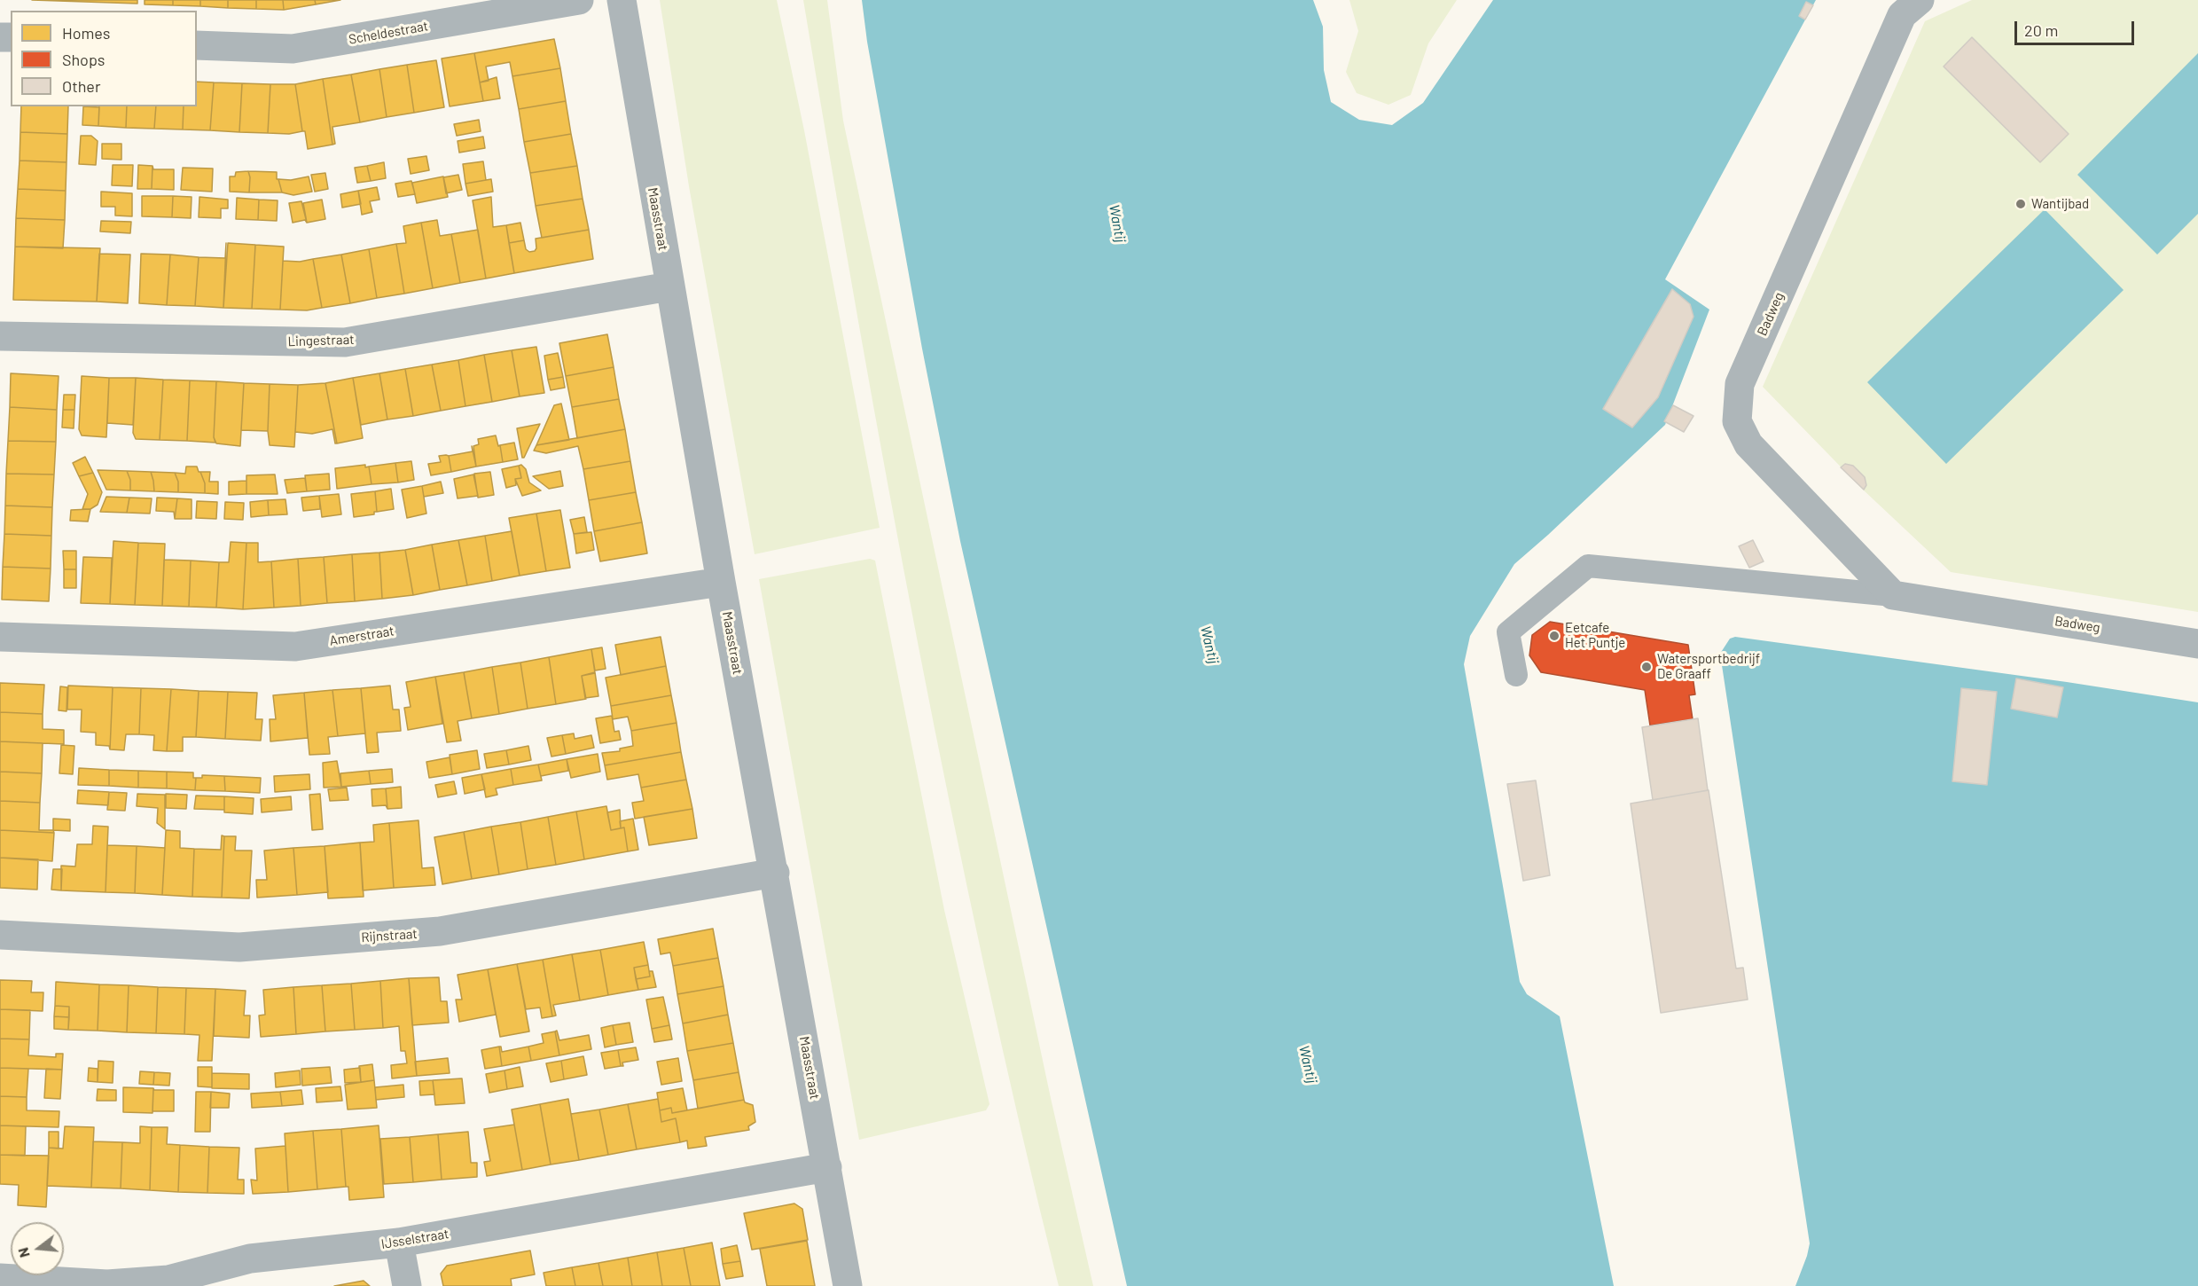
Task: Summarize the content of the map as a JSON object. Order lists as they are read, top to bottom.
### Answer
{
  "streets": {
    "street": [
      "Scheldestraat",
      "Maasstraat",
      "Badweg",
      "Lingestraat",
      "Amerstraat",
      "Rijnstraat",
      "IJsselstraat"
    ]
  },
  "crossings": [
    ["Maasstraat", "Lingestraat"],
    ["Maasstraat", "Amerstraat"],
    ["Maasstraat", "Rijnstraat"],
    ["Maasstraat", "IJsselstraat"]
  ],
  "water": ["Wantij"],
  "places": ["Wantijbad", "Eetcafe Het Puntje", "Watersportbedrijf De Graaff"],
  "legend": ["Homes", "Shops", "Other"],
  "scale_bar": "20 m",
  "north": "left"
}
